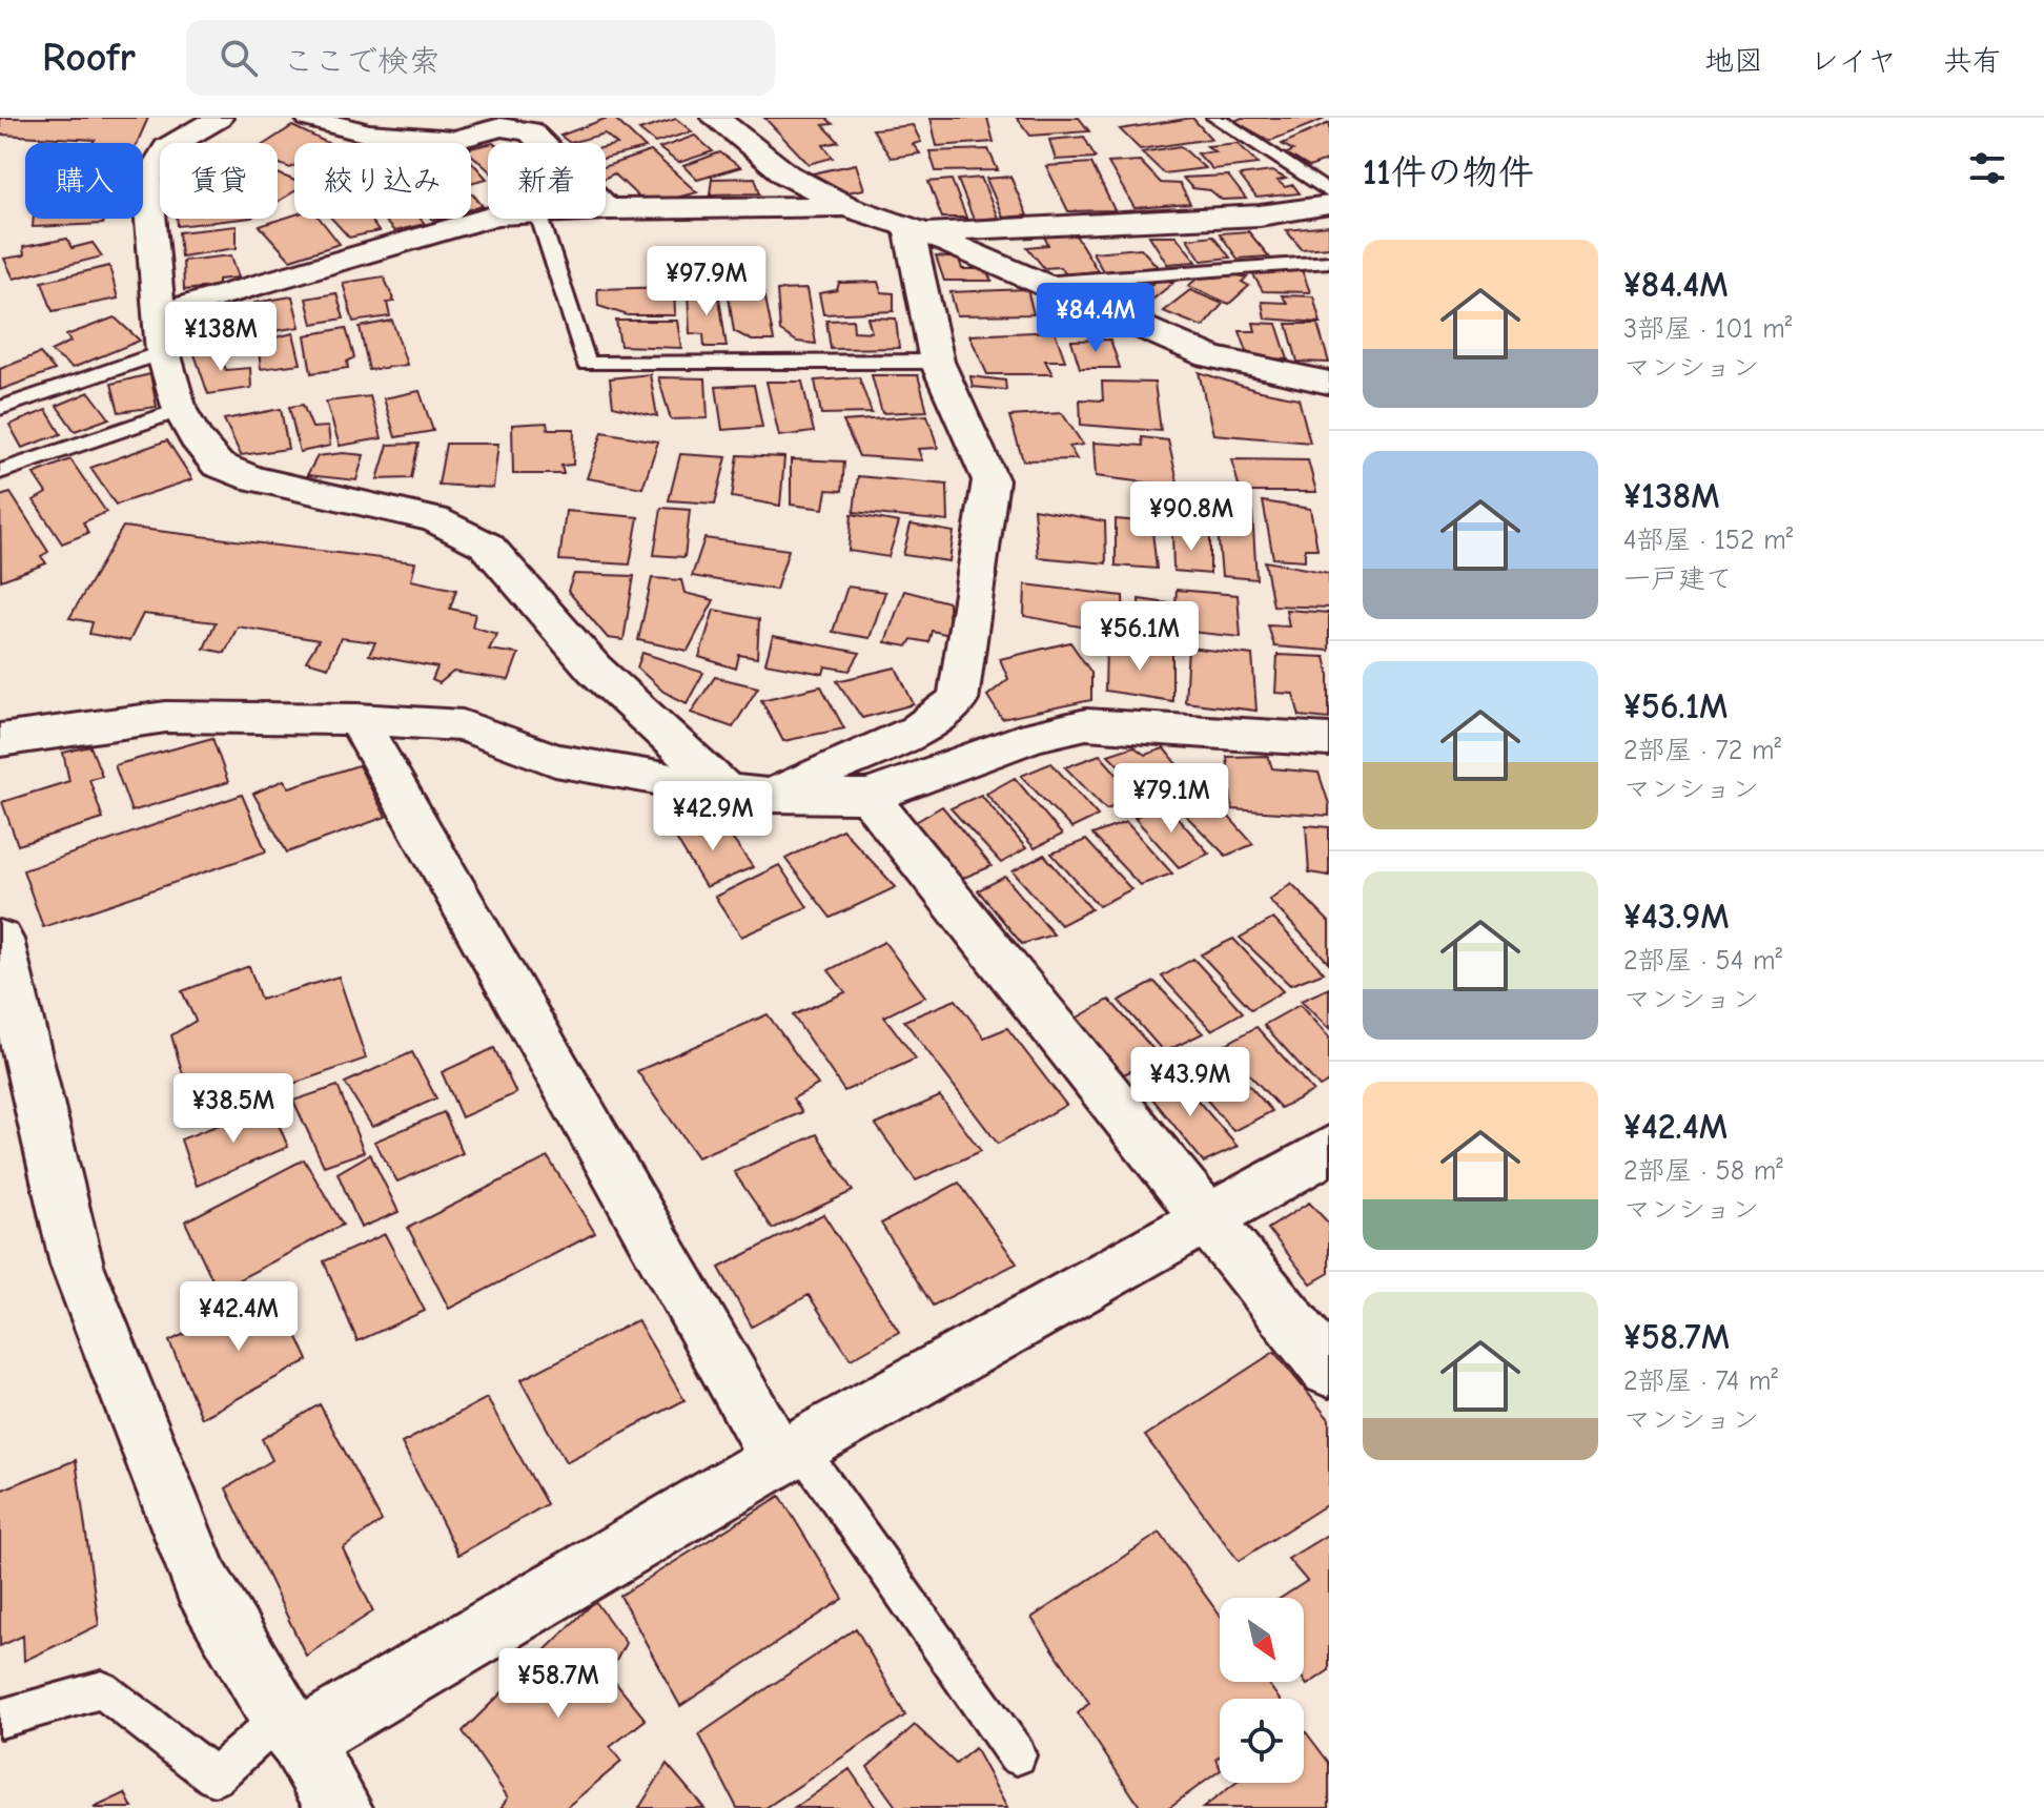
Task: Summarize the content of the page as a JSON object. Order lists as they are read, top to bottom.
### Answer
{
  "north": "bottom right",
  "page": {
    "header": "Roofr",
    "search": "ここで検索",
    "nav": ["地図", "レイヤ", "共有"],
    "heading": "11件の物件",
    "chip": [
      "購入",
      "賃貸",
      "絞り込み",
      "新着"
    ],
    "list": [
      {
        "name": "¥84.4M",
        "note": "3部屋 · 101 m² · マンション"
      },
      {
        "name": "¥138M",
        "note": "4部屋 · 152 m² · 一戸建て"
      },
      {
        "name": "¥56.1M",
        "note": "2部屋 · 72 m² · マンション"
      },
      {
        "name": "¥43.9M",
        "note": "2部屋 · 54 m² · マンション"
      },
      {
        "name": "¥42.4M",
        "note": "2部屋 · 58 m² · マンション"
      },
      {
        "name": "¥58.7M",
        "note": "2部屋 · 74 m² · マンション"
      }
    ],
    "price": [
      "¥97.9M",
      "¥84.4M",
      "¥138M",
      "¥90.8M",
      "¥56.1M",
      "¥79.1M",
      "¥42.9M",
      "¥43.9M",
      "¥38.5M",
      "¥42.4M",
      "¥58.7M"
    ]
  }
}
